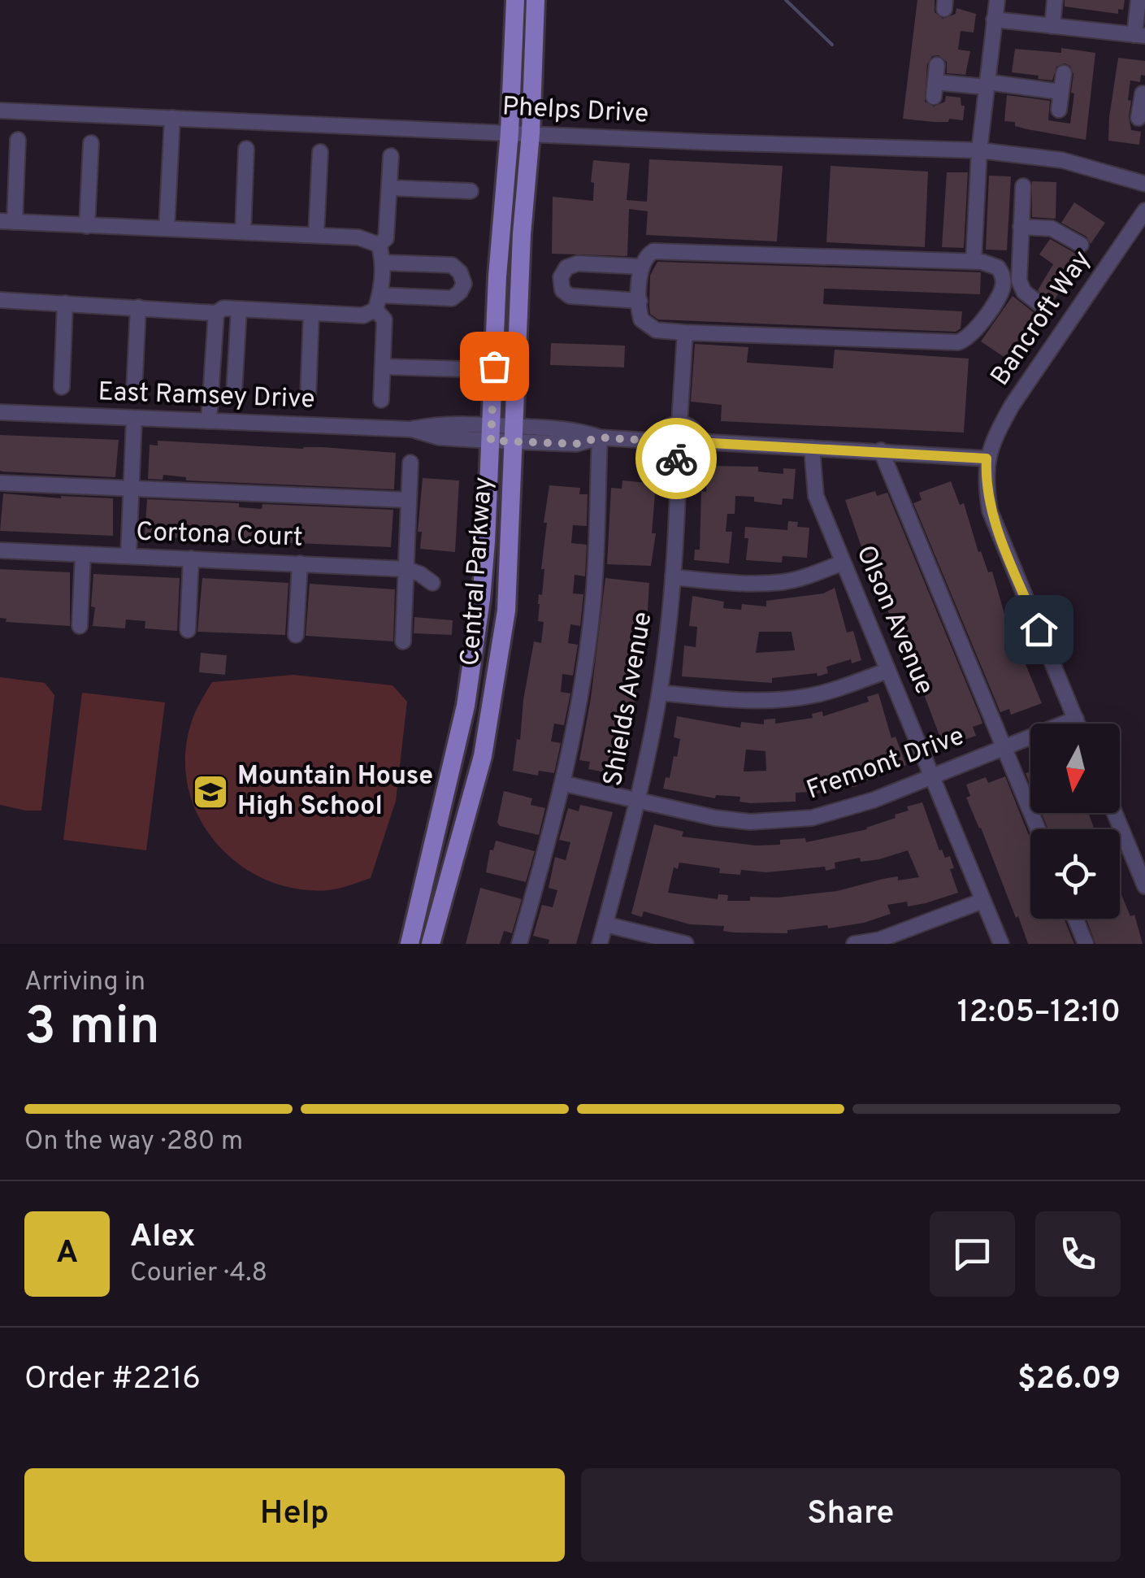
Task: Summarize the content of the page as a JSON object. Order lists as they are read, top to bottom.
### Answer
{
  "streets": {
    "main road": ["Central Parkway"],
    "street": [
      "Phelps Drive",
      "Bancroft Way",
      "East Ramsey Drive",
      "Cortona Court",
      "Olson Avenue",
      "Shields Avenue",
      "Fremont Drive"
    ]
  },
  "crossings": [
    ["Phelps Drive", "Central Parkway"],
    ["East Ramsey Drive", "Central Parkway"],
    ["East Ramsey Drive", "Shields Avenue"],
    ["Olson Avenue", "Fremont Drive"],
    ["Shields Avenue", "Fremont Drive"]
  ],
  "places": {
    "school or university": ["Mountain House High School"]
  },
  "north": "bottom",
  "page": {
    "heading": ["3 min", "Arriving in", "12:05–12:10"],
    "panel": [
      "Alex",
      "Courier · 4.8",
      "Order #2216",
      "$26.09"
    ],
    "bar": "On the way · 280 m",
    "round": "A",
    "buttons": ["Help", "Share"]
  }
}
